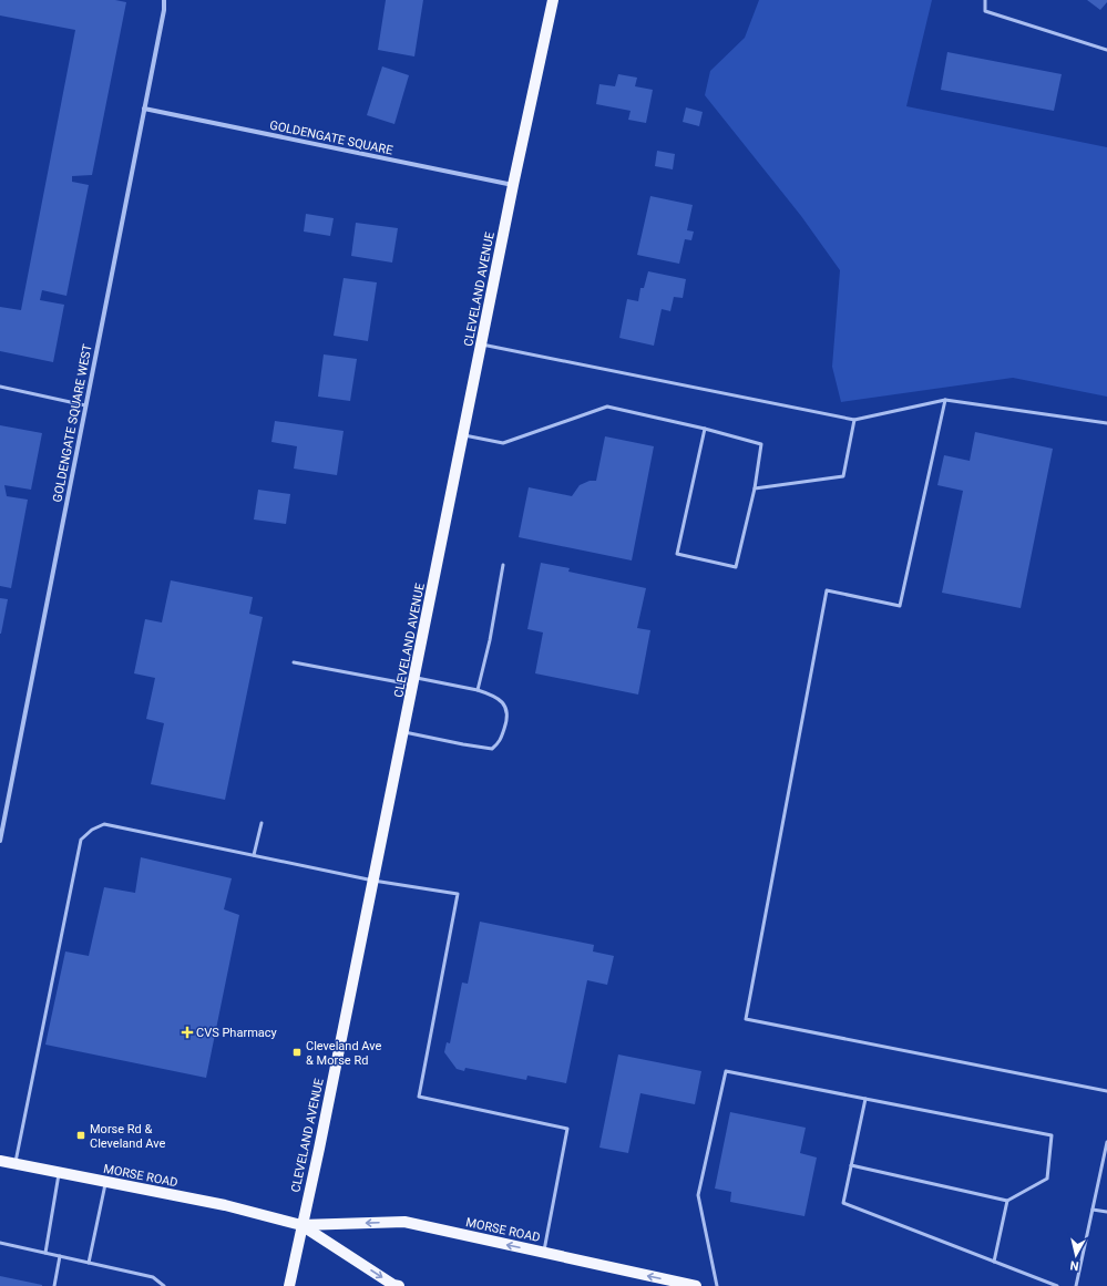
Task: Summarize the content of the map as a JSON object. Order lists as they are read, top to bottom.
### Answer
{
  "streets": {
    "main road": ["CLEVELAND AVENUE", "MORSE ROAD"],
    "street": ["GOLDENGATE SQUARE", "GOLDENGATE SQUARE WEST"]
  },
  "crossings": [
    ["GOLDENGATE SQUARE", "CLEVELAND AVENUE"],
    ["GOLDENGATE SQUARE", "GOLDENGATE SQUARE WEST"],
    ["CLEVELAND AVENUE", "MORSE ROAD"]
  ],
  "places": {
    "health": ["CVS Pharmacy"],
    "transit": ["Cleveland Ave & Morse Rd", "Morse Rd & Cleveland Ave"]
  },
  "north": "bottom"
}
